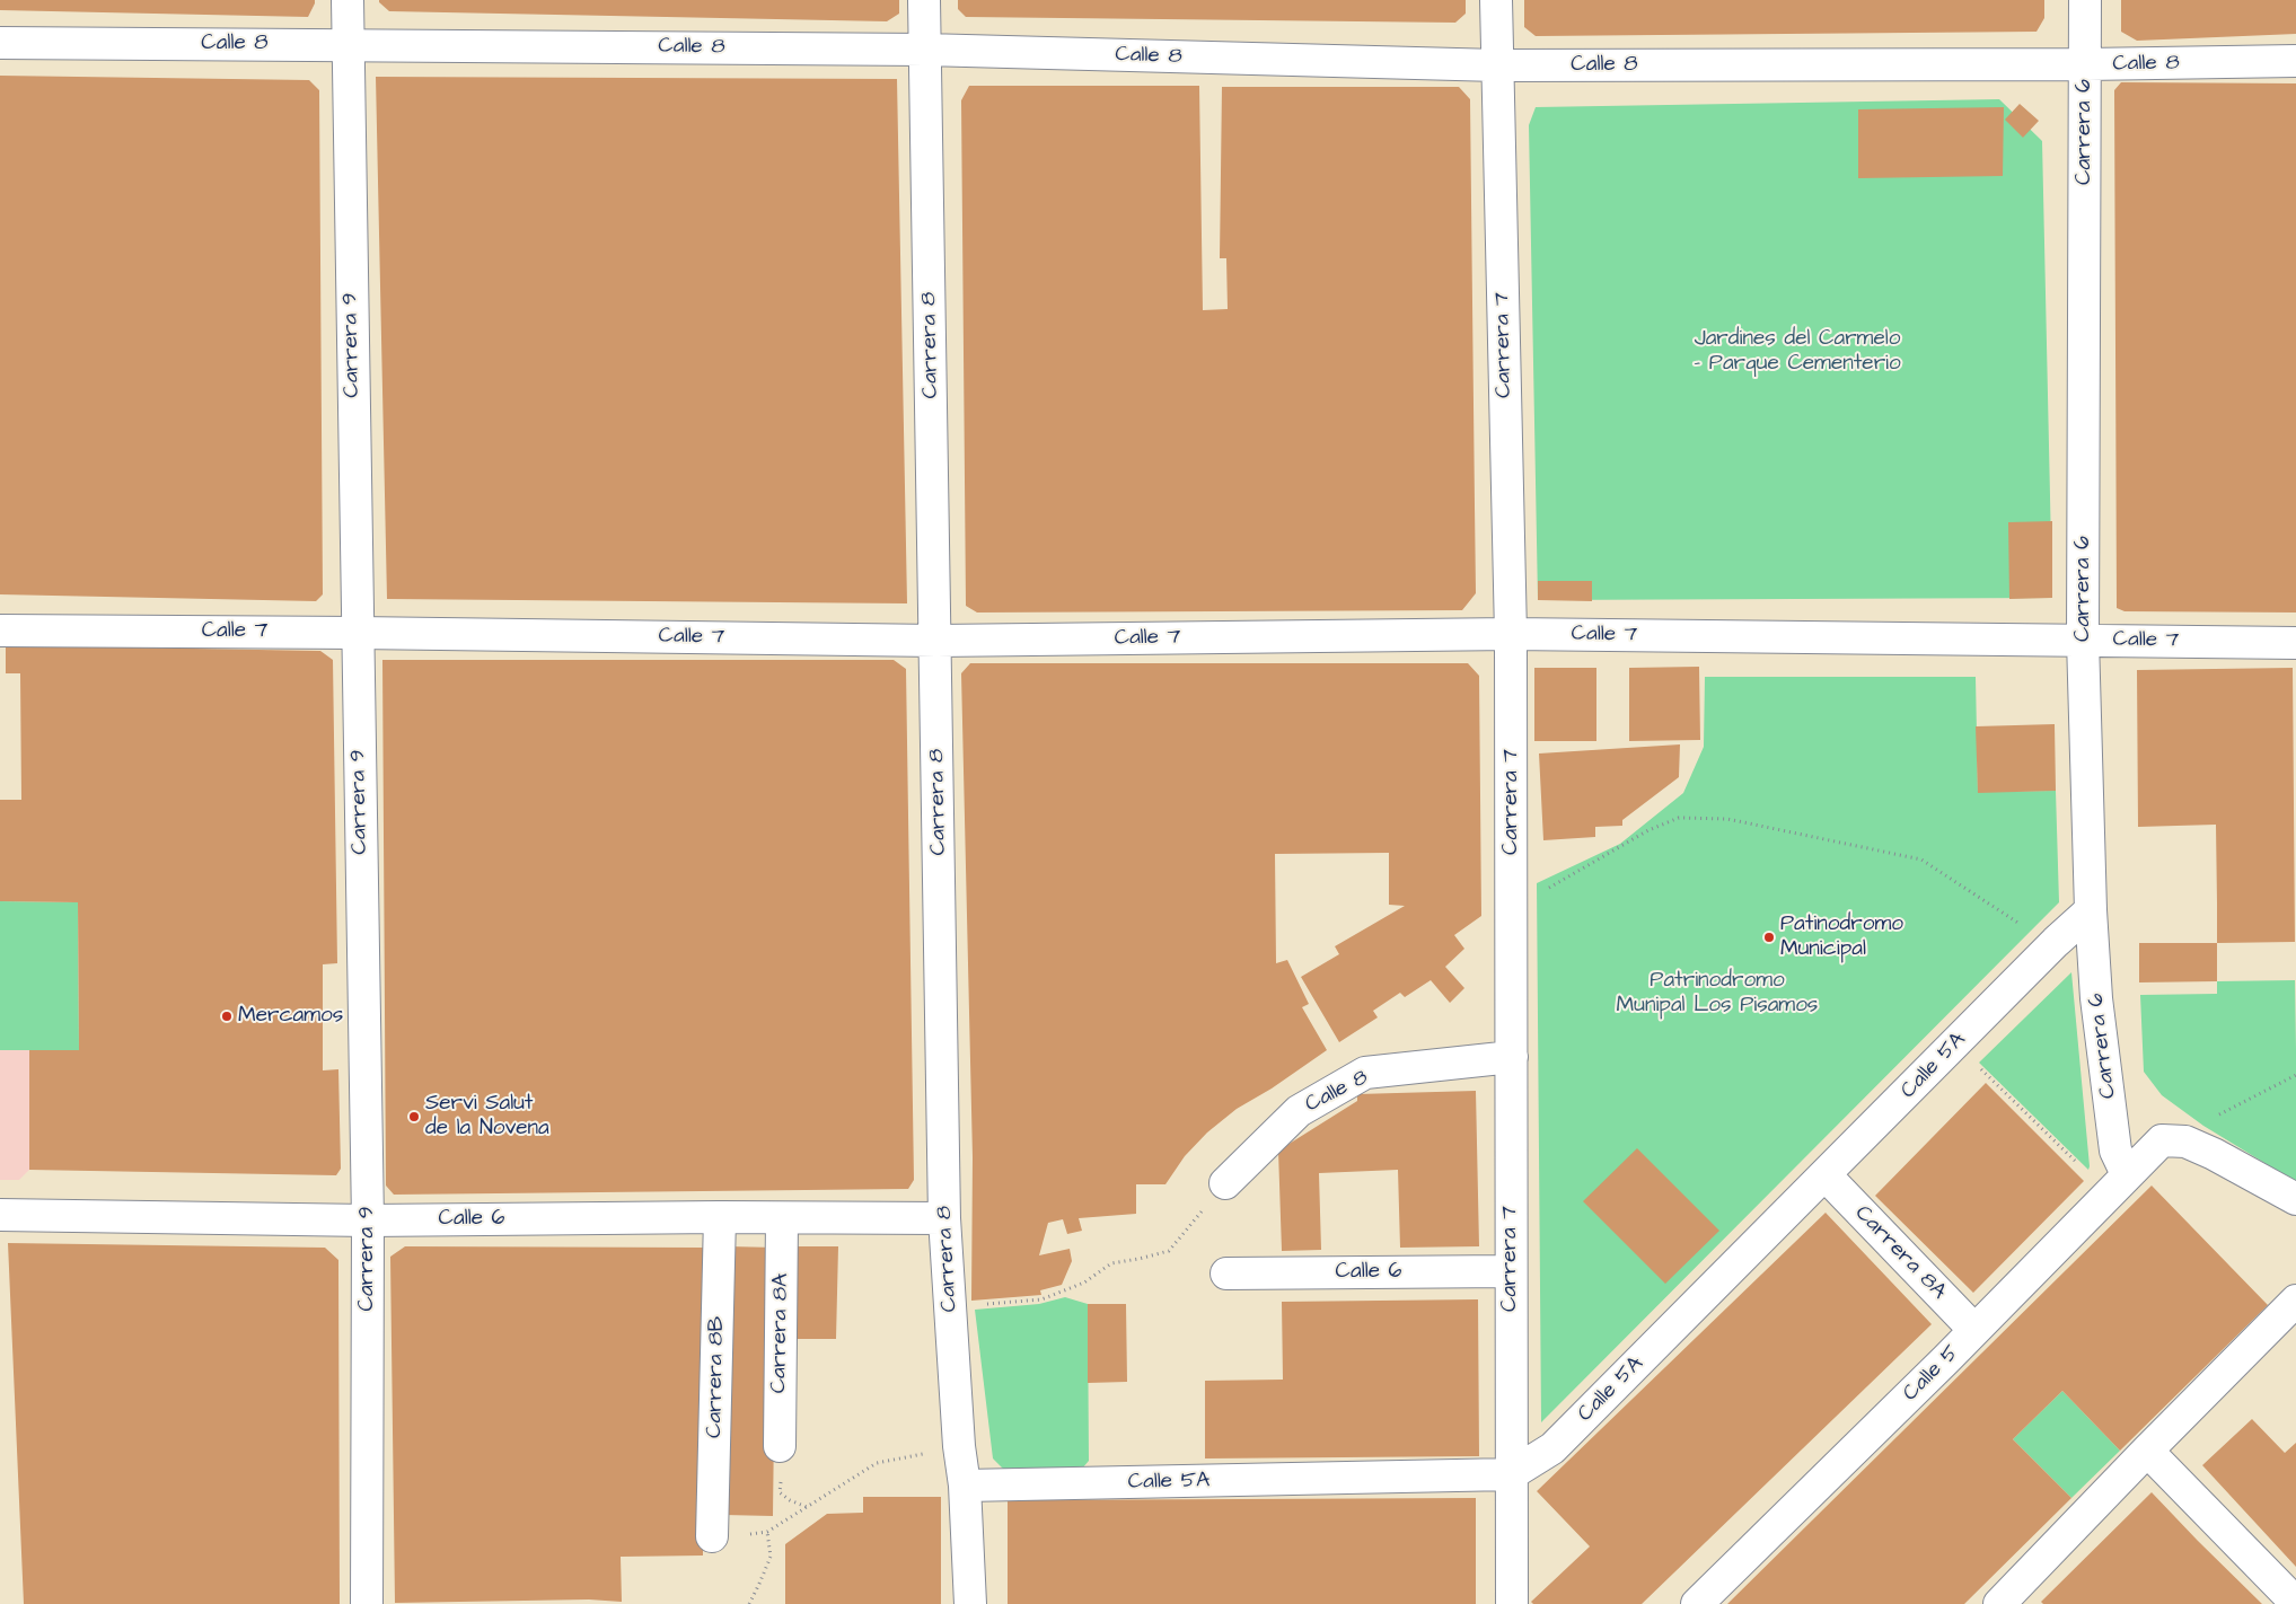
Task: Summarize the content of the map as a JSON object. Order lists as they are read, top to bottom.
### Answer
{
  "streets": {
    "street": [
      "Calle 8",
      "Carrera 6",
      "Carrera 9",
      "Carrera 8",
      "Carrera 7",
      "Calle 7",
      "Calle 5A",
      "Calle 6",
      "Carrera 8A",
      "Calle 5",
      "Carrera 8B"
    ]
  },
  "crossings": [
    ["Calle 8", "Carrera 6"],
    ["Calle 8", "Carrera 9"],
    ["Calle 8", "Carrera 8"],
    ["Calle 8", "Carrera 7"],
    ["Carrera 6", "Calle 7"],
    ["Carrera 6", "Calle 5A"],
    ["Carrera 6", "Calle 5"],
    ["Carrera 9", "Calle 7"],
    ["Carrera 9", "Calle 6"],
    ["Carrera 8", "Calle 7"],
    ["Carrera 8", "Calle 5A"],
    ["Carrera 8", "Calle 6"],
    ["Carrera 7", "Calle 7"],
    ["Carrera 7", "Calle 5A"],
    ["Carrera 7", "Calle 6"],
    ["Calle 5A", "Carrera 8A"],
    ["Calle 6", "Carrera 8A"],
    ["Calle 6", "Carrera 8B"],
    ["Carrera 8A", "Calle 5"]
  ],
  "parks": ["Jardines del Carmelo - Parque Cementerio", "Patrinodromo Munipal Los Pisamos"],
  "places": ["Patinodromo Municipal", "Mercamos", "Servi Salut de la Novena"]
}
